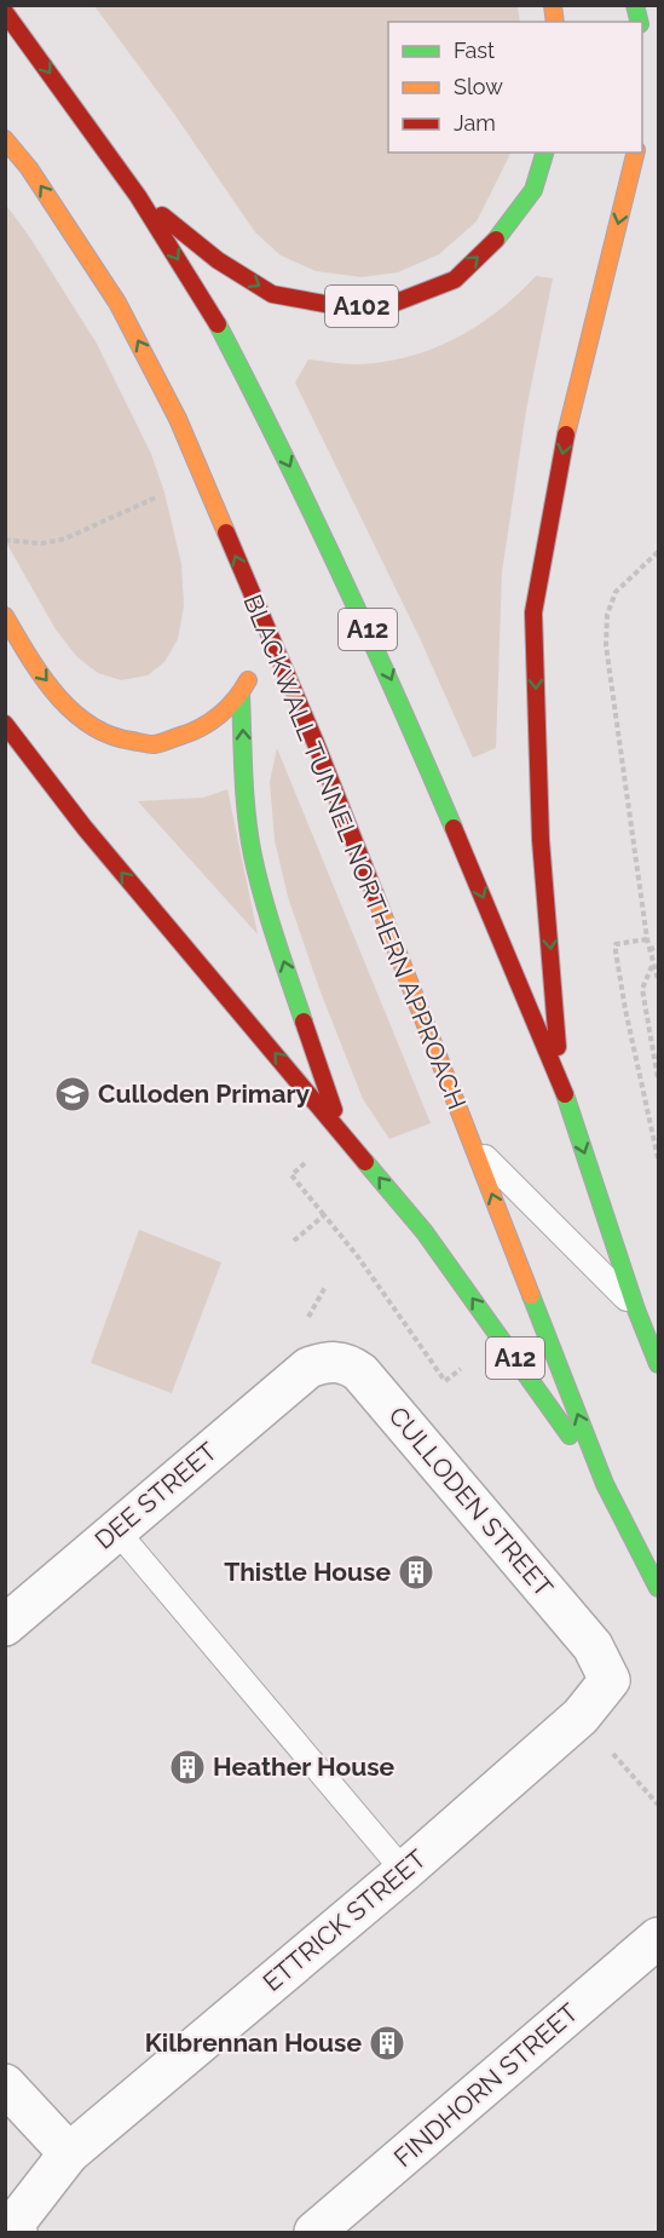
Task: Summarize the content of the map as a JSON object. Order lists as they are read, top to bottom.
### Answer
{
  "streets": {
    "highway": ["A102", "A12", "BLACKWALL TUNNEL NORTHERN APPROACH"],
    "street": [
      "DEE STREET",
      "CULLODEN STREET",
      "ETTRICK STREET",
      "FINDHORN STREET"
    ]
  },
  "crossings": [
    ["A102", "A12"],
    ["A12", "BLACKWALL TUNNEL NORTHERN APPROACH"],
    ["DEE STREET", "CULLODEN STREET"],
    ["CULLODEN STREET", "ETTRICK STREET"]
  ],
  "places": {
    "school or university": ["Culloden Primary"],
    "building": ["Thistle House", "Heather House", "Kilbrennan House"]
  },
  "legend": ["Fast", "Slow", "Jam"]
}
